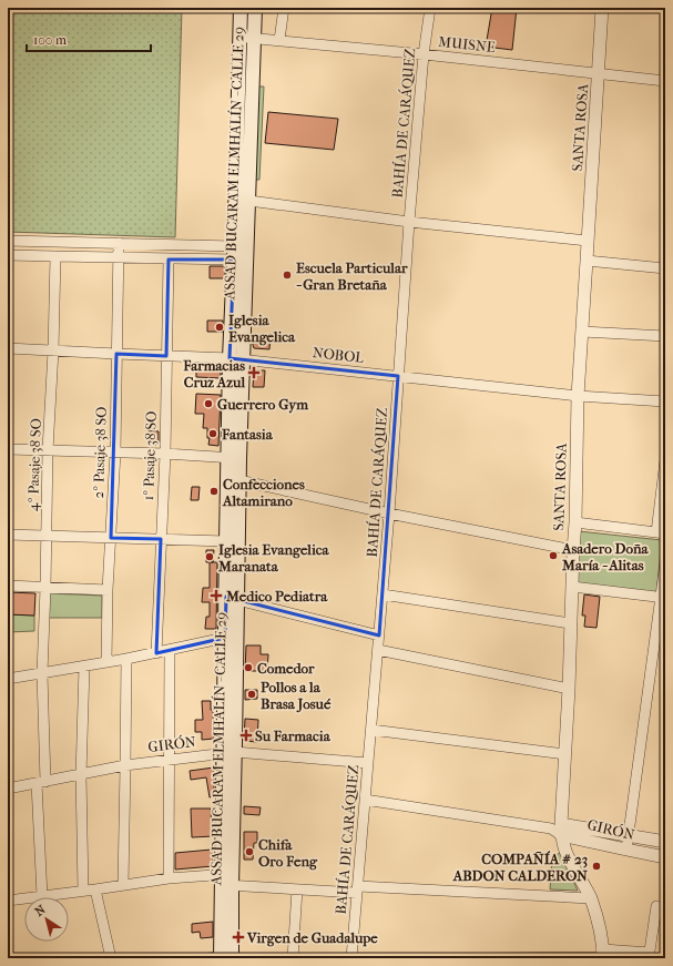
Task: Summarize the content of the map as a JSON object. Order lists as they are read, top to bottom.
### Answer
{
  "streets": {
    "main road": ["ASSAD BUCARAM ELMHALÍN - CALLE 29"],
    "street": [
      "MUISNE",
      "BAHÍA DE CARÁQUEZ",
      "SANTA ROSA",
      "NOBOL",
      "2º Pasaje 38 SO",
      "1º Pasaje 38 SO",
      "4º Pasaje 38 SO",
      "GIRÓN"
    ]
  },
  "crossings": [
    ["MUISNE", "BAHÍA DE CARÁQUEZ"],
    ["MUISNE", "SANTA ROSA"],
    ["MUISNE", "ASSAD BUCARAM ELMHALÍN - CALLE 29"],
    ["BAHÍA DE CARÁQUEZ", "NOBOL"],
    ["BAHÍA DE CARÁQUEZ", "GIRÓN"],
    ["SANTA ROSA", "NOBOL"],
    ["SANTA ROSA", "GIRÓN"],
    ["ASSAD BUCARAM ELMHALÍN - CALLE 29", "NOBOL"],
    ["ASSAD BUCARAM ELMHALÍN - CALLE 29", "GIRÓN"],
    ["NOBOL", "2º Pasaje 38 SO"],
    ["NOBOL", "1º Pasaje 38 SO"],
    ["NOBOL", "4º Pasaje 38 SO"],
    ["4º Pasaje 38 SO", "GIRÓN"]
  ],
  "places": {
    "other": [
      "Escuela Particular - Gran Bretaña",
      "Iglesia Evangelica",
      "Guerrero Gym",
      "Fantasia",
      "Confecciones Altamirano",
      "Asadero Doña María - Alitas",
      "Iglesia Evangelica Maranata",
      "Comedor",
      "Pollos a la Brasa Josué",
      "Chifa Oro Feng",
      "COMPAÑÍA # 23 ABDON CALDERON"
    ],
    "health": [
      "Farmacias Cruz Azul",
      "Medico Pediatra",
      "Su Farmacia",
      "Virgen de Guadalupe"
    ]
  },
  "scale_bar": "100 m",
  "north": "top left"
}
